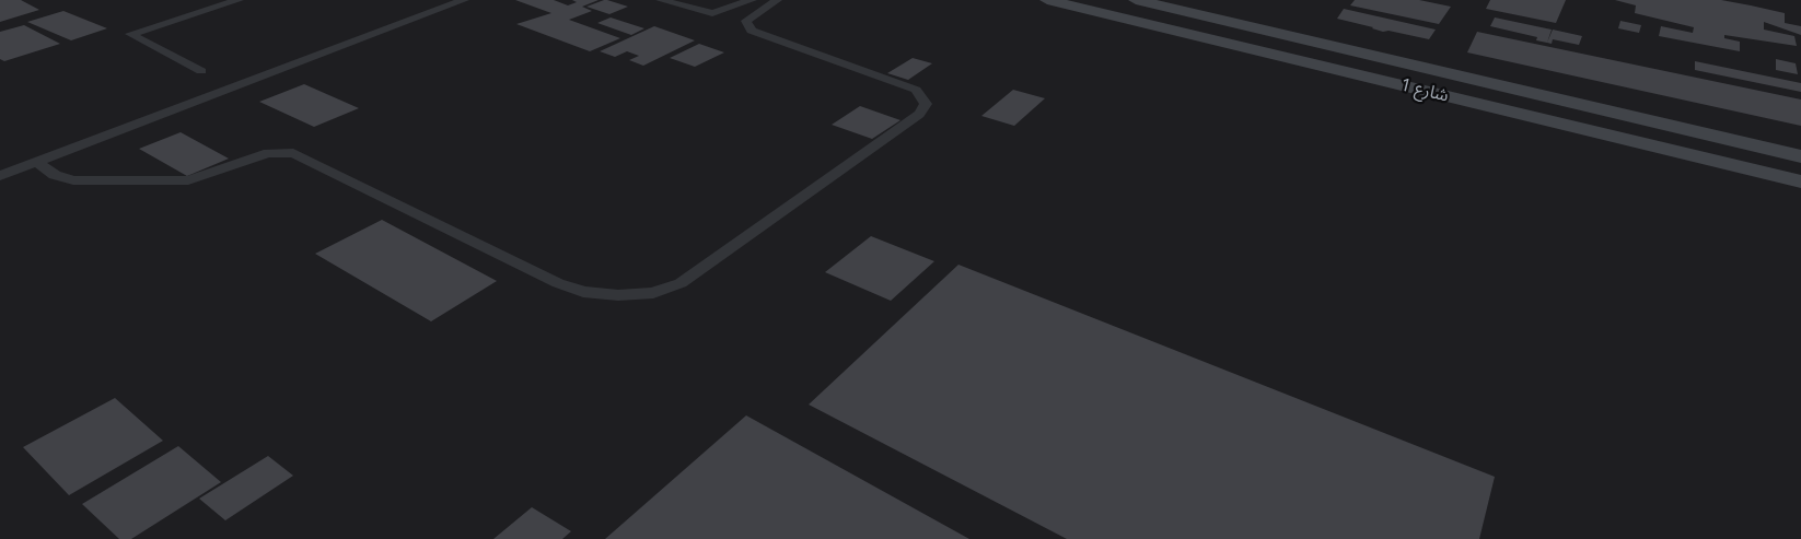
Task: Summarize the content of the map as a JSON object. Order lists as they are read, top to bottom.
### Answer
{
  "streets": {
    "street": ["شارع 1"]
  }
}
